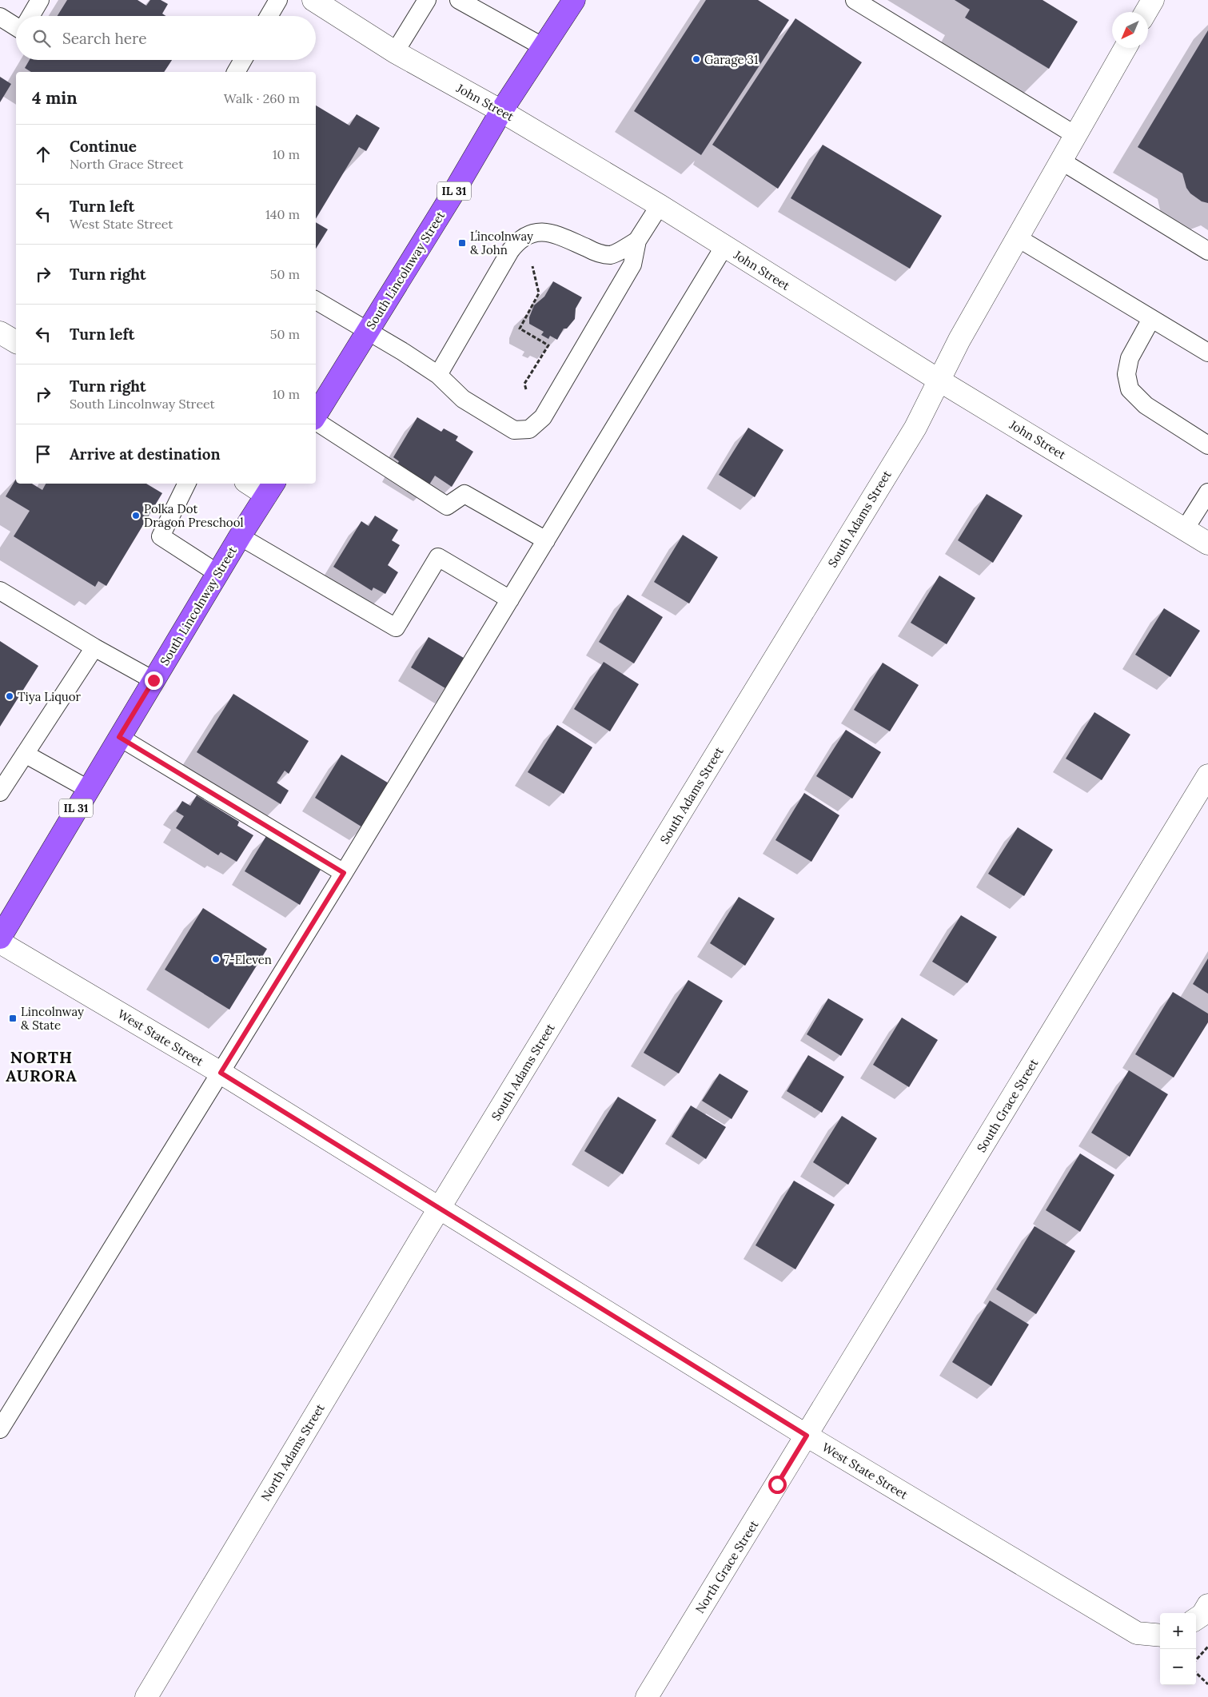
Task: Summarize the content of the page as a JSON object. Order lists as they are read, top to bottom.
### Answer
{
  "streets": {
    "main road": ["IL 31", "South Lincolnway Street"],
    "street": [
      "John Street",
      "South Adams Street",
      "West State Street",
      "South Grace Street",
      "North Adams Street",
      "North Grace Street"
    ]
  },
  "crossings": [
    ["John Street", "South Lincolnway Street"],
    ["John Street", "South Adams Street"],
    ["South Adams Street", "West State Street"],
    ["South Adams Street", "North Adams Street"],
    ["West State Street", "South Grace Street"],
    ["West State Street", "North Adams Street"],
    ["West State Street", "North Grace Street"],
    ["South Grace Street", "North Grace Street"]
  ],
  "districts": ["NORTH AURORA"],
  "places": {
    "other": [
      "Garage 31",
      "Polka Dot Dragon Preschool",
      "Tiya Liquor",
      "7-Eleven"
    ],
    "transit": ["Lincolnway & John", "Lincolnway & State"]
  },
  "north": "bottom left",
  "page": {
    "search": "Search here",
    "heading": ["4 min", "Walk · 260 m"],
    "list": [
      ["Continue", "North Grace Street", "10 m"],
      ["Turn left", "West State Street", "140 m"],
      ["Turn right", "50 m"],
      ["Turn left", "50 m"],
      ["Turn right", "South Lincolnway Street", "10 m"],
      "Arrive at destination"
    ],
    "map_buttons": ["+", "−"]
  }
}
